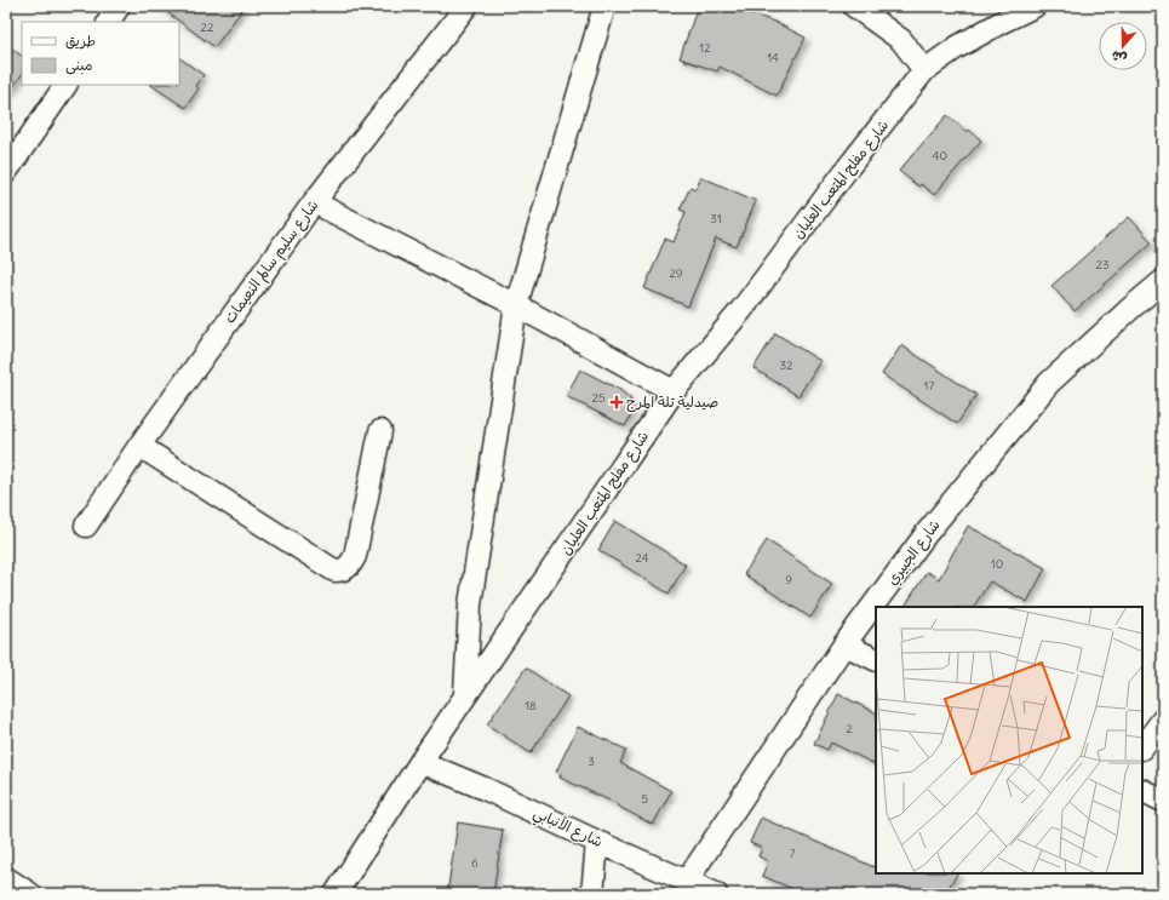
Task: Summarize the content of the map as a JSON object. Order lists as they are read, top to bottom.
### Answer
{
  "streets": {
    "street": [
      "شارع مفلح المتعب العليان",
      "شارع سليم سالم النعيمات",
      "شارع الجبيري",
      "شارع الأنبابي"
    ]
  },
  "crossings": [
    ["شارع مفلح المتعب العليان", "شارع الأنبابي"],
    ["شارع الجبيري", "شارع الأنبابي"]
  ],
  "places": {
    "health": ["صيدلية تلة المرج"]
  },
  "house_numbers": [
    "22",
    "12",
    "14",
    "40",
    "31",
    "23",
    "29",
    "32",
    "17",
    "25",
    "24",
    "10",
    "9",
    "18",
    "2",
    "3",
    "5",
    "7",
    "6"
  ],
  "legend": ["طريق", "مبنى"],
  "north": "bottom"
}
